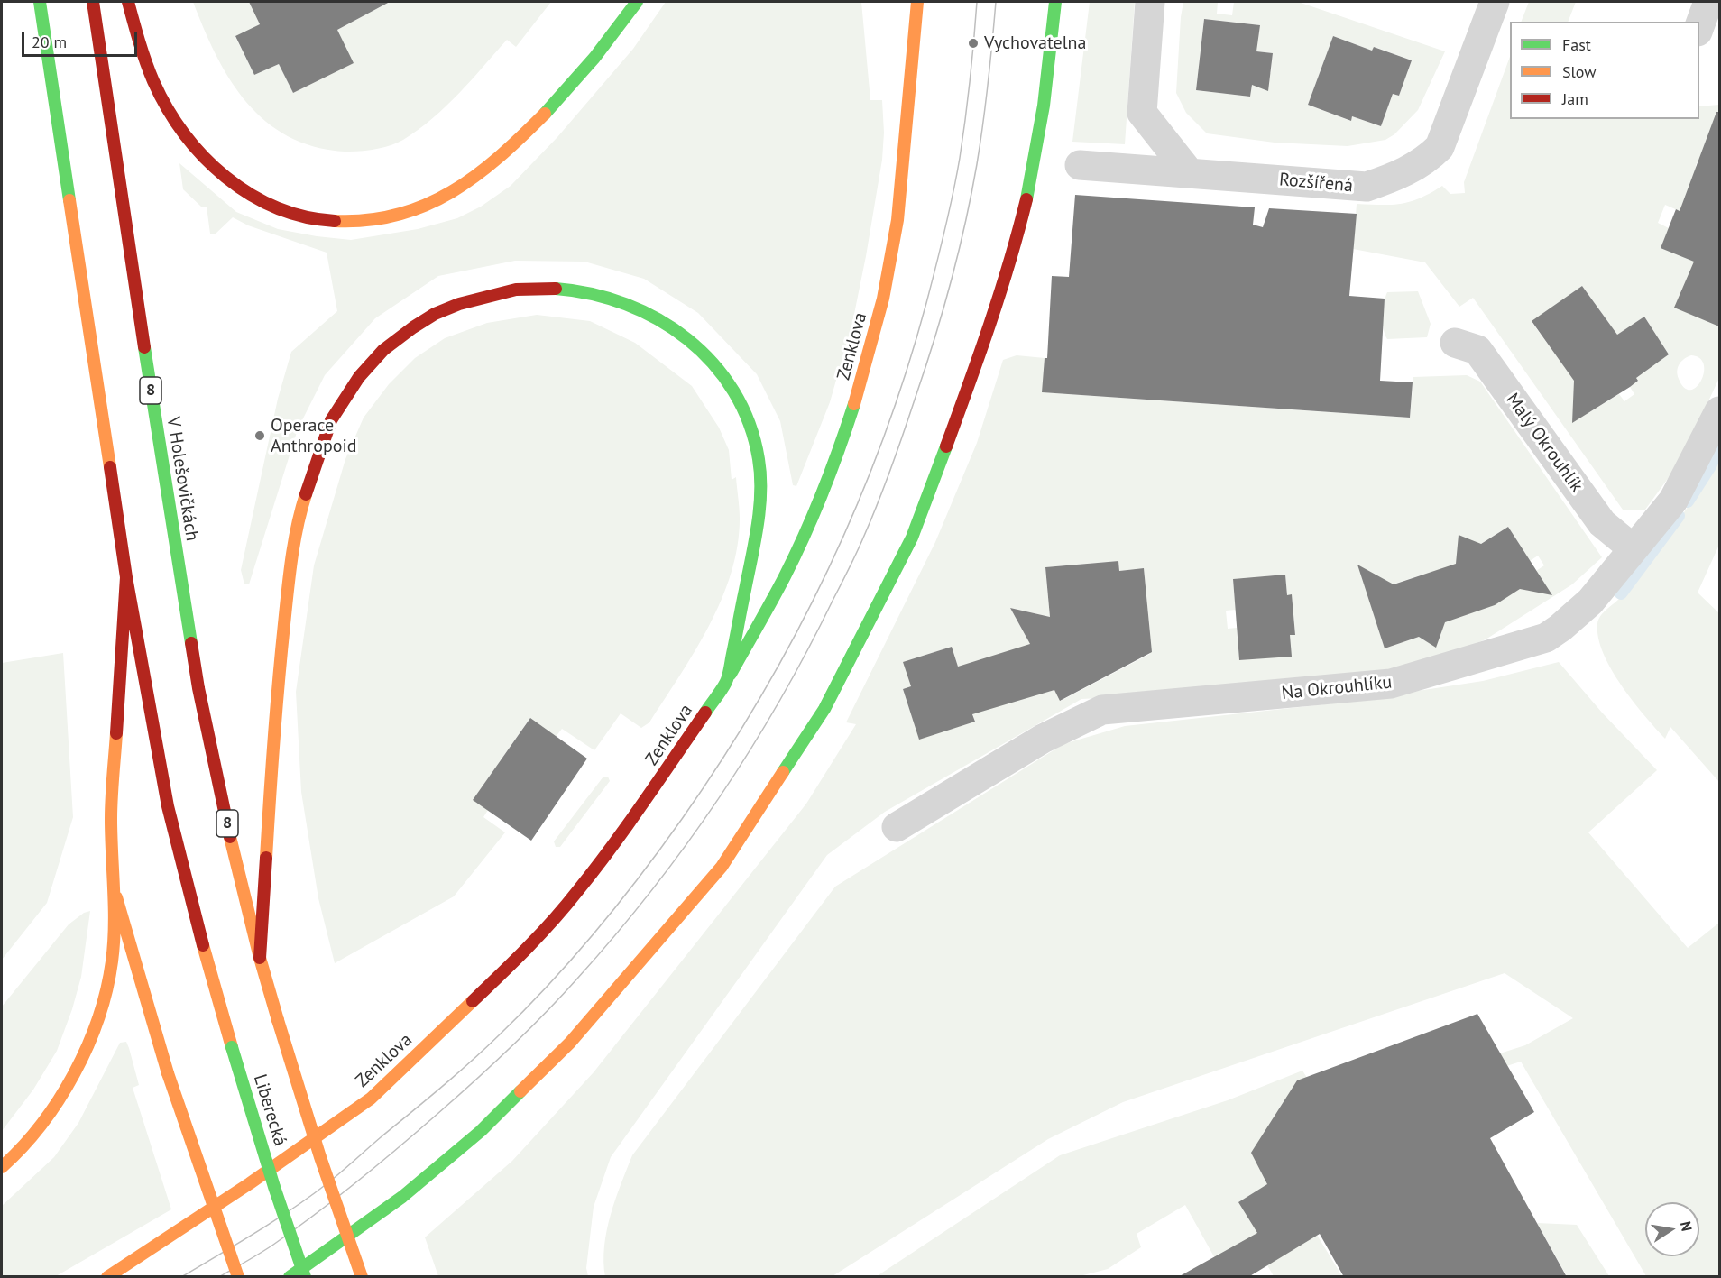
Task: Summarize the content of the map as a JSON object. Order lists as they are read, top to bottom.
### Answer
{
  "streets": {
    "main road": [
      "Zenklova",
      "8",
      "V Holešovičkách",
      "Liberecká"
    ],
    "street": ["Rozšířená", "Malý Okrouhlík", "Na Okrouhlíku"]
  },
  "crossings": [
    ["Malý Okrouhlík", "Na Okrouhlíku"],
    ["V Holešovičkách", "Liberecká"]
  ],
  "places": ["Vychovatelna", "Operace Anthropoid"],
  "legend": ["Fast", "Slow", "Jam"],
  "scale_bar": "20 m",
  "north": "right"
}
